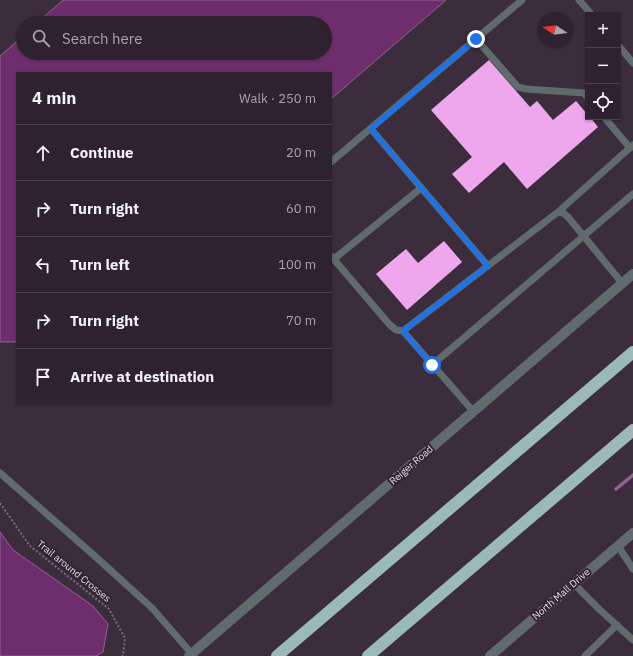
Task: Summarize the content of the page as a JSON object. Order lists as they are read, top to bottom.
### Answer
{
  "streets": {
    "street": ["Reiger Road", "North Mall Drive"],
    "path": ["Trail around Crosses"]
  },
  "north": "left",
  "page": {
    "map_buttons": ["+", "−"],
    "search": "Search here",
    "heading": ["4 min", "Walk · 250 m"],
    "list": [
      ["Continue", "20 m"],
      ["Turn right", "60 m"],
      ["Turn left", "100 m"],
      ["Turn right", "70 m"],
      "Arrive at destination"
    ]
  }
}
